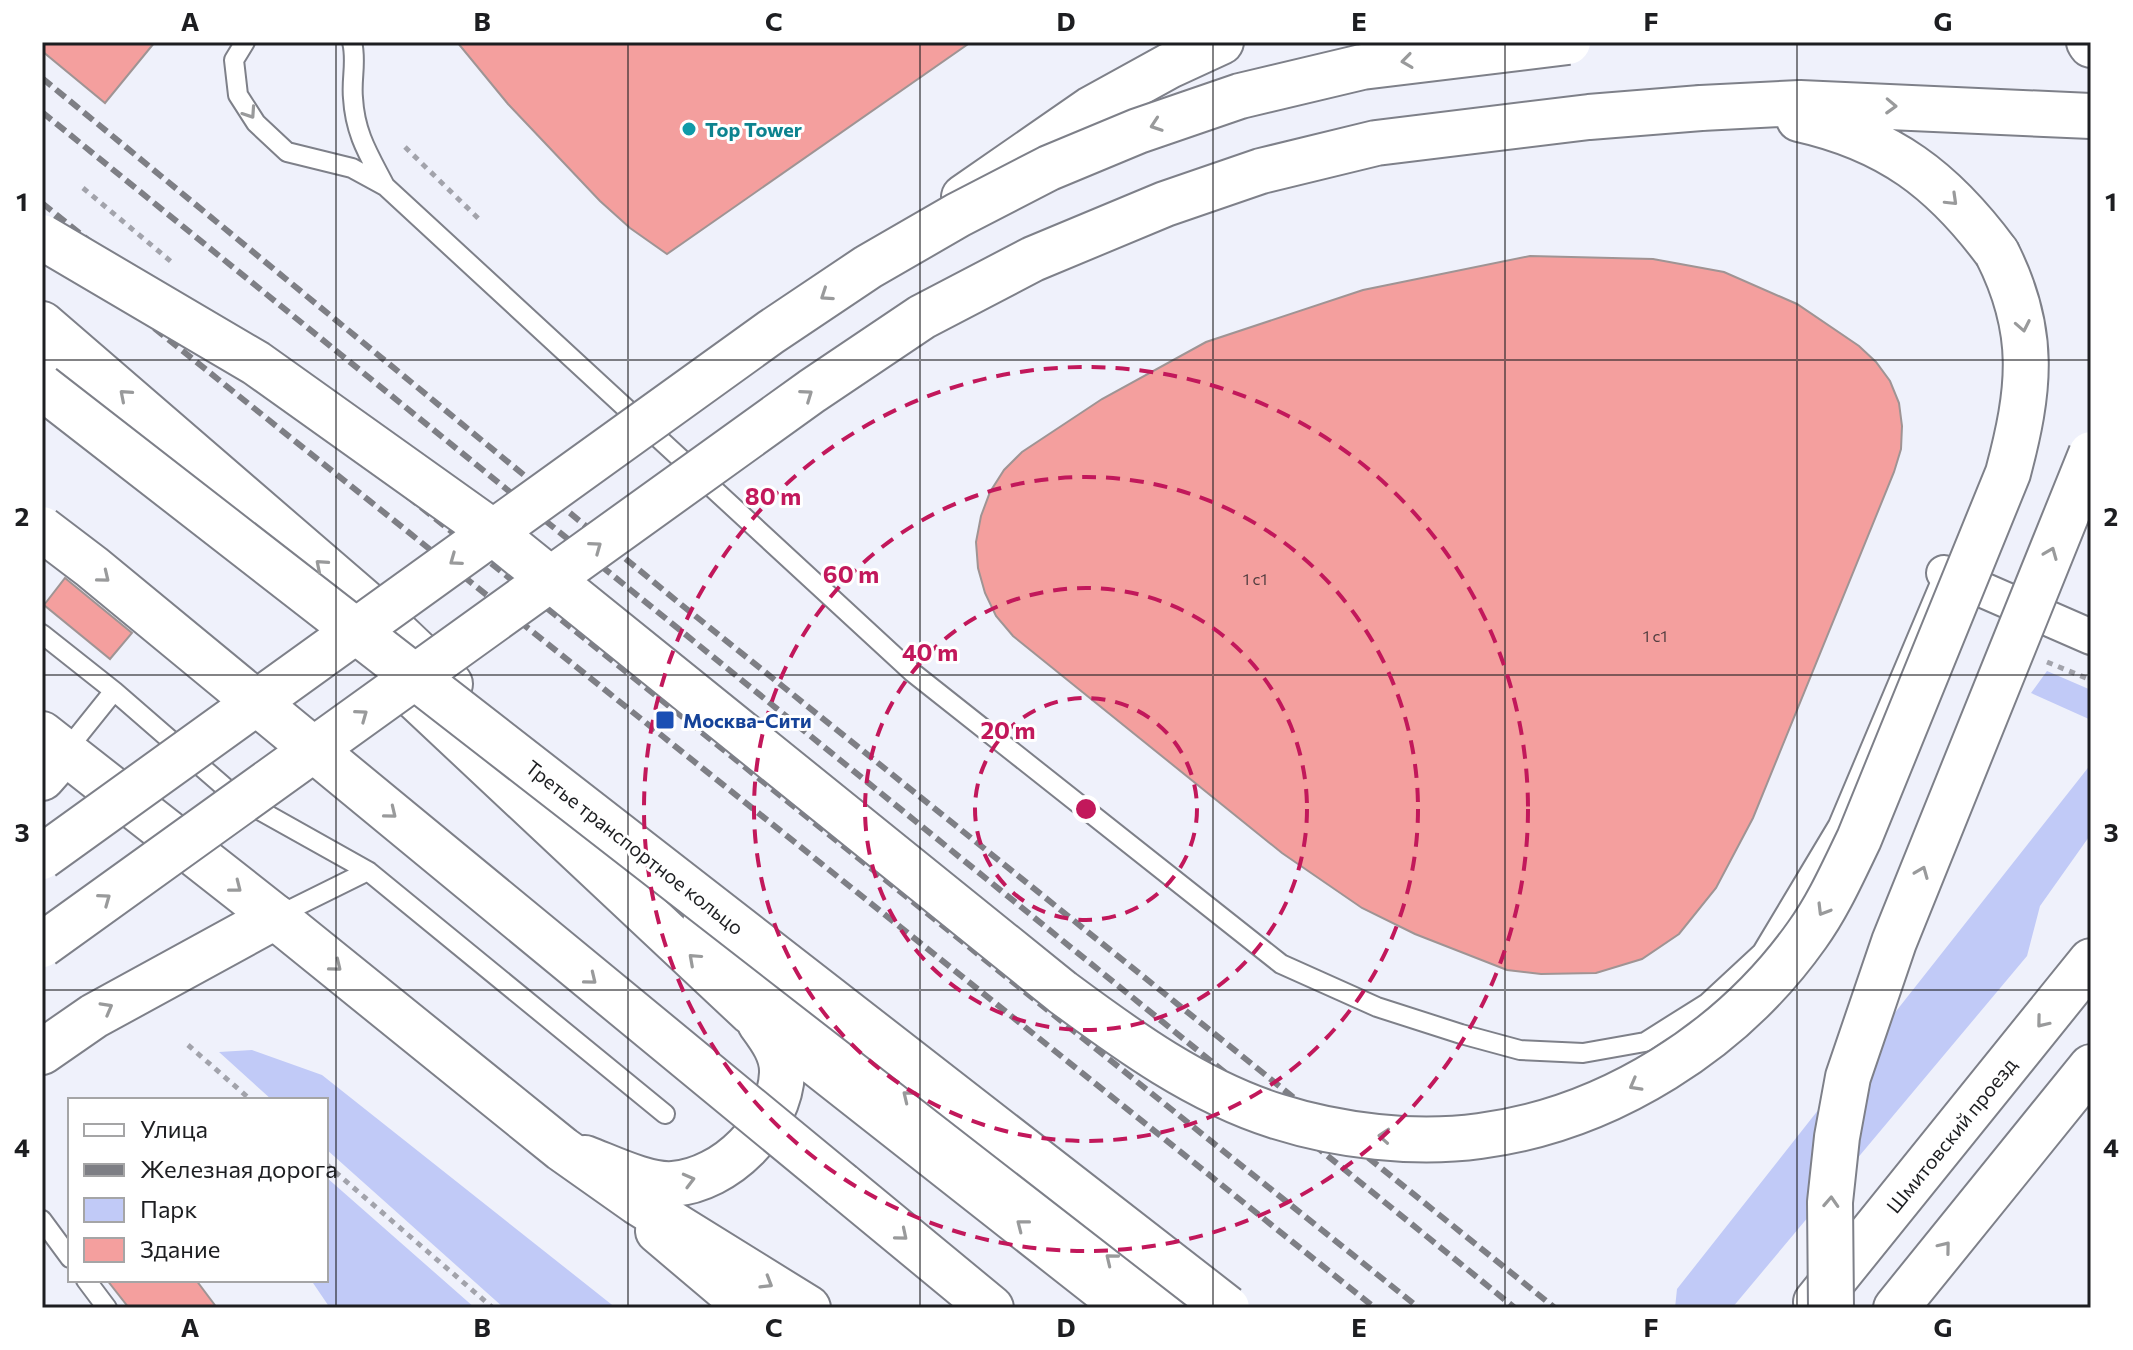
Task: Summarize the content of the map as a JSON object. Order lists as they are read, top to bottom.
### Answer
{
  "streets": {
    "main road": ["Третье транспортное кольцо", "Шмитовский проезд"]
  },
  "places": {
    "other": ["Top Tower"],
    "transit": ["Москва-Сити"]
  },
  "house_numbers": ["1 с1", "1 с1"],
  "legend": [
    "Улица",
    "Железная дорога",
    "Парк",
    "Здание"
  ],
  "grid": {
    "columns": [
      "A",
      "B",
      "C",
      "D",
      "E",
      "F",
      "G"
    ],
    "rows": [
      "1",
      "2",
      "3",
      "4"
    ]
  },
  "rings": [
    "80 m",
    "60 m",
    "40 m",
    "20 m"
  ]
}
